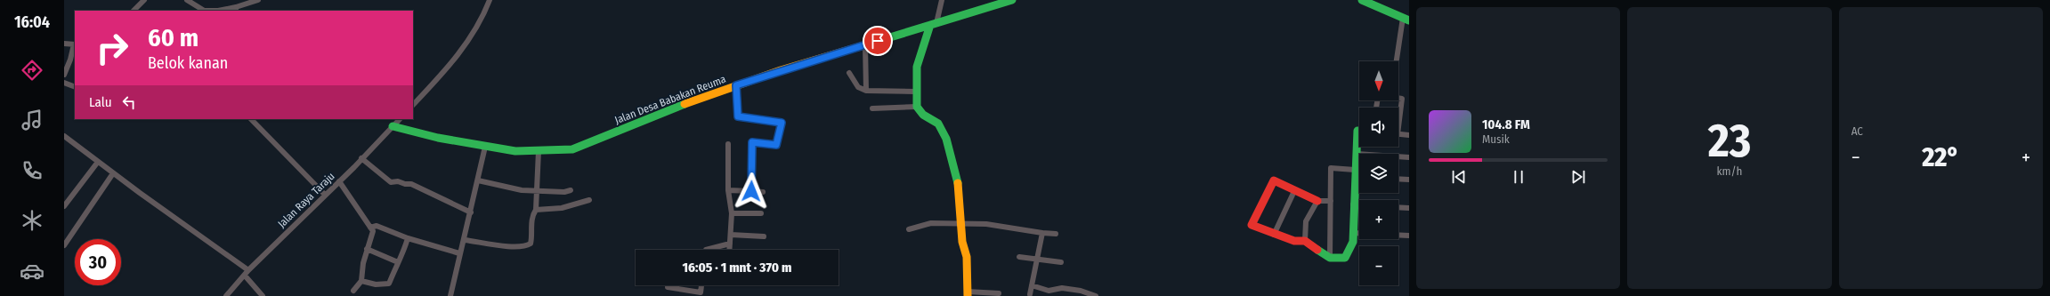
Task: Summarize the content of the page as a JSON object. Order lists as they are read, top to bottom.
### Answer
{
  "streets": {
    "street": ["Jalan Desa Babakan Reuma", "Jalan Raya Taraju"]
  },
  "crossings": [
    ["Jalan Desa Babakan Reuma", "Jalan Raya Taraju"]
  ],
  "north": "bottom",
  "page": {
    "tabs": "16:04",
    "tile": [
      ["23", "km/h"],
      "AC"
    ],
    "turn": ["60 m", "Belok kanan"],
    "map_buttons": ["+", "−"],
    "then": "Lalu",
    "song": ["104.8 FM", "Musik"],
    "heat": ["−", "22°", "+"],
    "limit": "30",
    "trip": "16:05 · 1 mnt · 370 m"
  }
}
